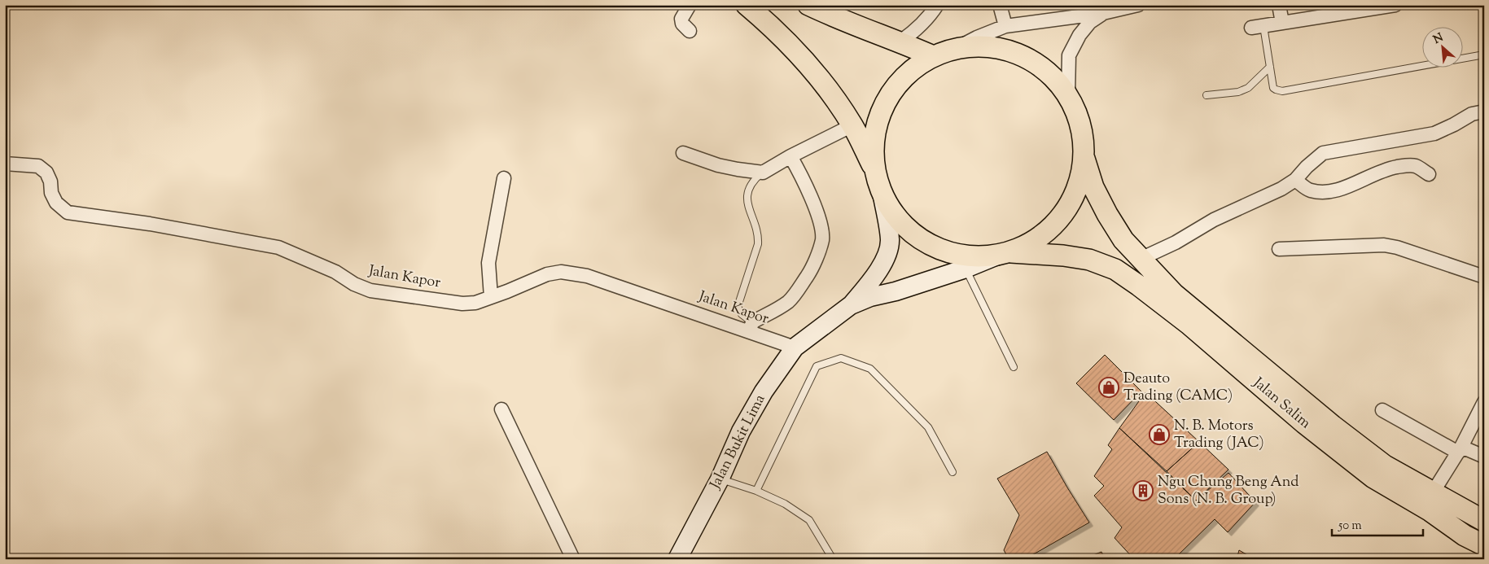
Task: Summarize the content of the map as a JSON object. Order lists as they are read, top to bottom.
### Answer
{
  "streets": {
    "main road": ["Jalan Salim", "Jalan Bukit Lima"],
    "street": ["Jalan Kapor"]
  },
  "crossings": [
    ["Jalan Kapor", "Jalan Bukit Lima"]
  ],
  "places": {
    "shop": ["Deauto Trading (CAMC)", "N. B. Motors Trading (JAC)"],
    "building": ["Ngu Chung Beng And Sons (N. B. Group)"]
  },
  "scale_bar": "50 m",
  "north": "top left"
}
